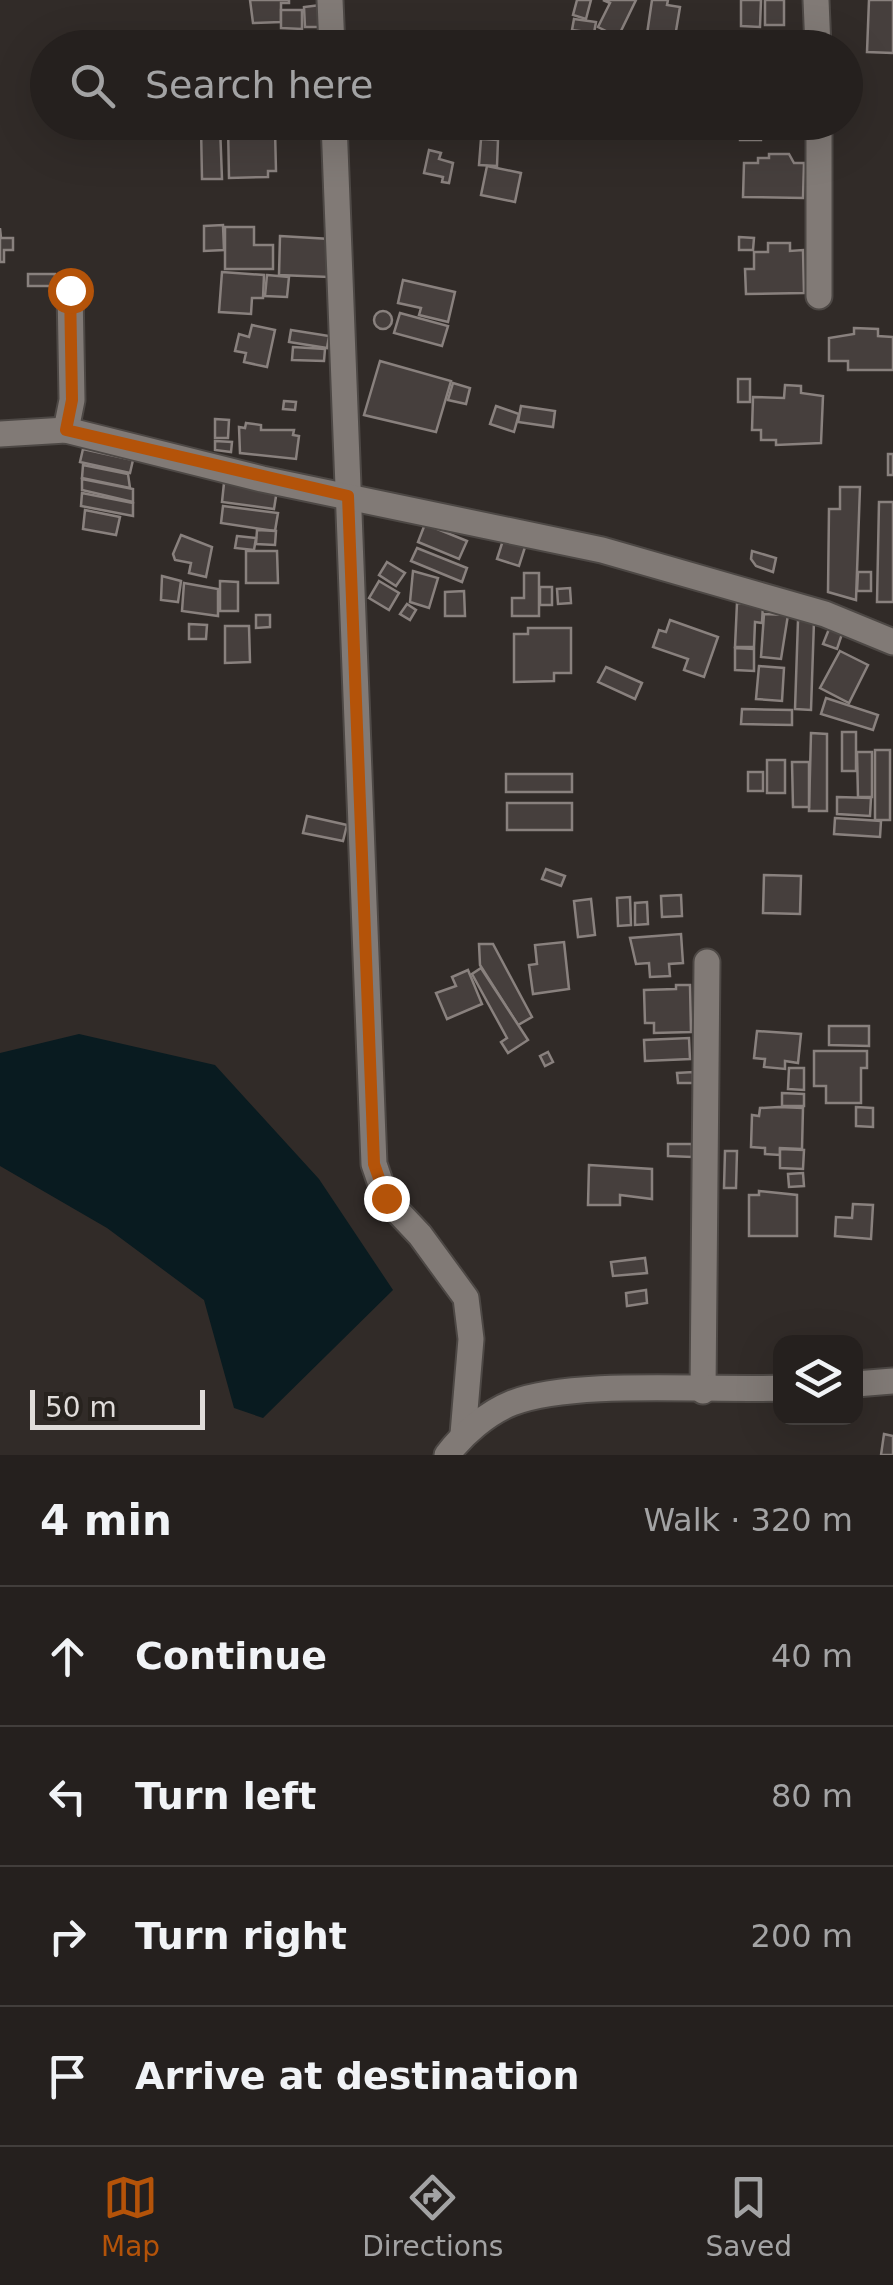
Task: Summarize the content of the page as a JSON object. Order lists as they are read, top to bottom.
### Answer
{
  "scale_bar": "50 m",
  "page": {
    "search": "Search here",
    "scale": "50 m",
    "heading": ["4 min", "Walk · 320 m"],
    "list": [
      ["Continue", "40 m"],
      ["Turn left", "80 m"],
      ["Turn right", "200 m"],
      "Arrive at destination"
    ],
    "nav": ["Map", "Directions", "Saved"]
  }
}
